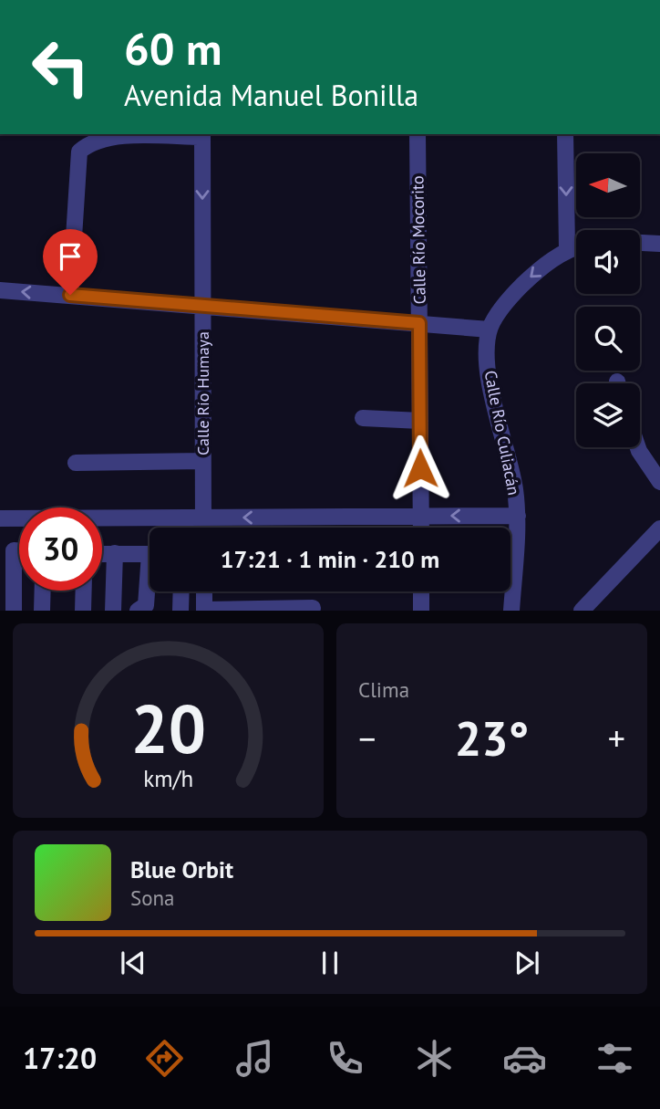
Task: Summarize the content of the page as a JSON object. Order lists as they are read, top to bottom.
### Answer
{
  "streets": {
    "street": ["Calle Río Mocorito", "Calle Río Humaya", "Calle Río Culiacán"]
  },
  "one_way": ["Calle Río Humaya"],
  "north": "left",
  "page": {
    "turn": ["60 m", "Avenida Manuel Bonilla"],
    "limit": "30",
    "trip": "17:21 · 1 min · 210 m",
    "tile": "Clima",
    "heat": ["−", "23°", "+"],
    "song": ["Blue Orbit", "Sona"],
    "tabs": "17:20",
    "gauge": ["20", "km/h"]
  }
}
